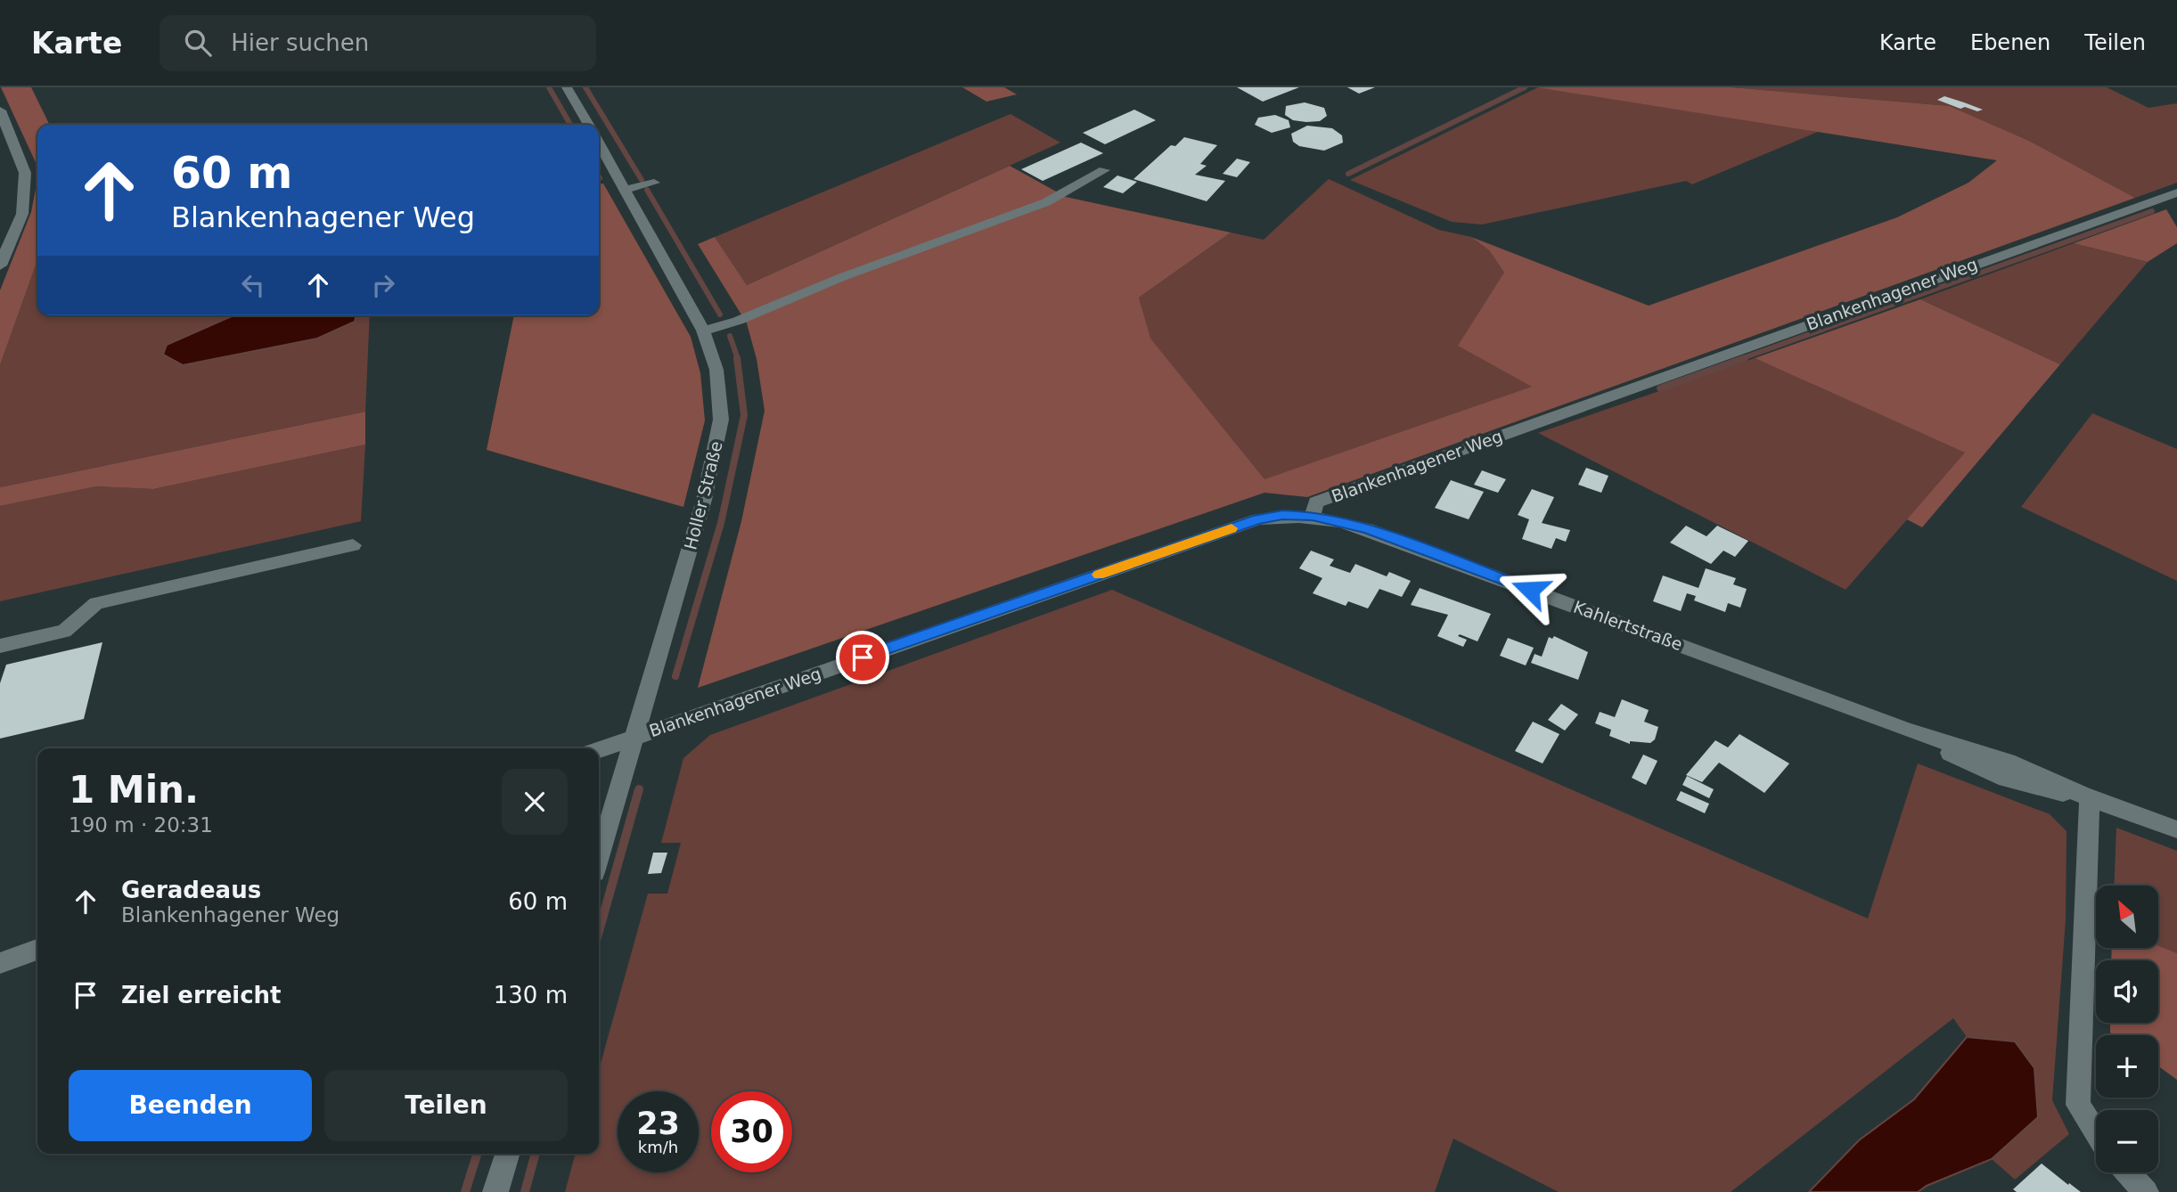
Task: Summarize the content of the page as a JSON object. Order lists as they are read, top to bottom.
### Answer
{
  "streets": {
    "street": ["Blankenhagener Weg", "Holler Straße", "Kahlertstraße"]
  },
  "crossings": [
    ["Blankenhagener Weg", "Holler Straße"],
    ["Blankenhagener Weg", "Kahlertstraße"]
  ],
  "north": "top left",
  "page": {
    "header": "Karte",
    "search": "Hier suchen",
    "nav": ["Karte", "Ebenen", "Teilen"],
    "turn": ["60 m", "Blankenhagener Weg"],
    "heading": ["1 Min.", "190 m · 20:31"],
    "list": [
      {
        "name": "Geradeaus",
        "note": "Blankenhagener Weg",
        "value": "60 m"
      },
      {
        "name": "Ziel erreicht",
        "value": "130 m"
      }
    ],
    "map_buttons": ["+", "−"],
    "buttons": ["Beenden", "Teilen"],
    "speed": "23 km/h",
    "limit": "30"
  }
}
